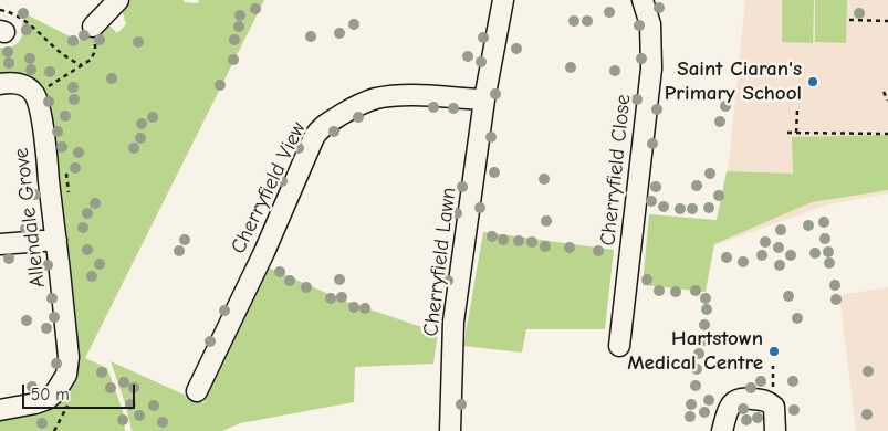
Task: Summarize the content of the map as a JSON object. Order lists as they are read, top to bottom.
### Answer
{
  "streets": {
    "street": [
      "Cherryfield Close",
      "Cherryfield View",
      "Allendale Grove",
      "Cherryfield Lawn"
    ]
  },
  "crossings": [
    ["Cherryfield View", "Cherryfield Lawn"]
  ],
  "places": ["Saint Ciaran's Primary School", "Hartstown Medical Centre"],
  "scale_bar": "50 m"
}
